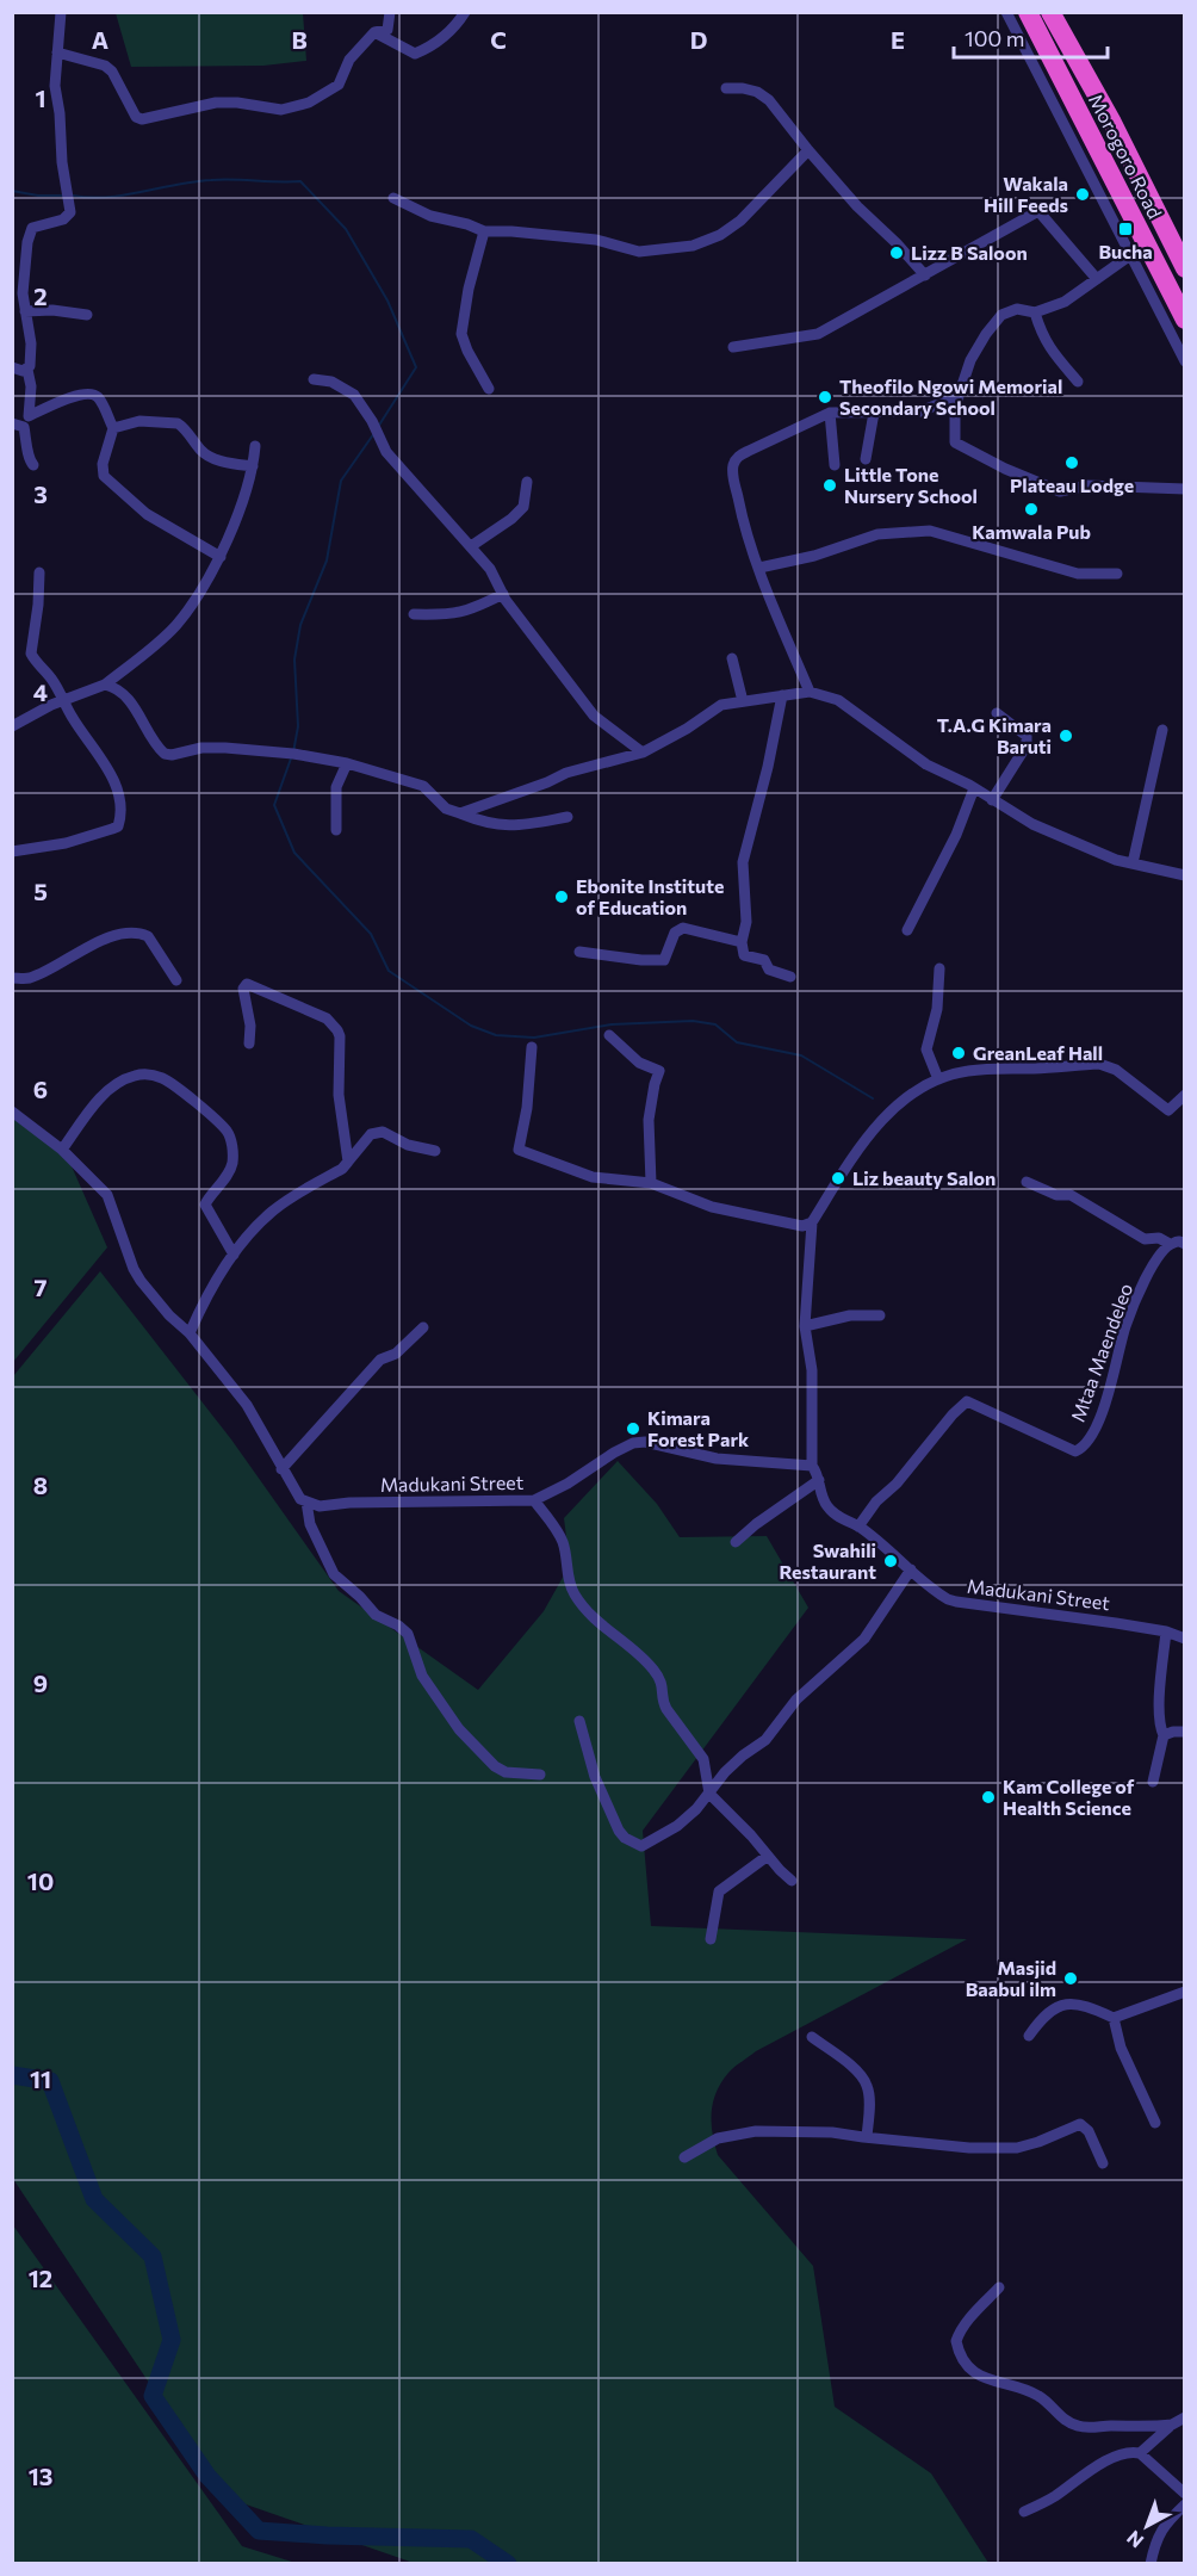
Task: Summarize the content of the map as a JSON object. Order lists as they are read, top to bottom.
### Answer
{
  "streets": {
    "highway": ["Morogoro Road"],
    "street": ["Mtaa Maendeleo", "Madukani Street"]
  },
  "crossings": [
    ["Mtaa Maendeleo", "Madukani Street"]
  ],
  "places": {
    "other": [
      "Wakala Hill Feeds",
      "Lizz B Saloon",
      "Theofilo Ngowi Memorial Secondary School",
      "Plateau Lodge",
      "Little Tone Nursery School",
      "Kamwala Pub",
      "T.A.G Kimara Baruti",
      "Ebonite Institute of Education",
      "GreanLeaf Hall",
      "Liz beauty Salon",
      "Kimara Forest Park",
      "Swahili Restaurant",
      "Kam College of Health Science",
      "Masjid Baabul ilm"
    ],
    "transit": ["Bucha"]
  },
  "scale_bar": "100 m",
  "north": "bottom left",
  "grid": {
    "columns": [
      "A",
      "B",
      "C",
      "D",
      "E"
    ],
    "rows": [
      "1",
      "2",
      "3",
      "4",
      "5",
      "6",
      "7",
      "8",
      "9",
      "10",
      "11",
      "12",
      "13"
    ]
  }
}
